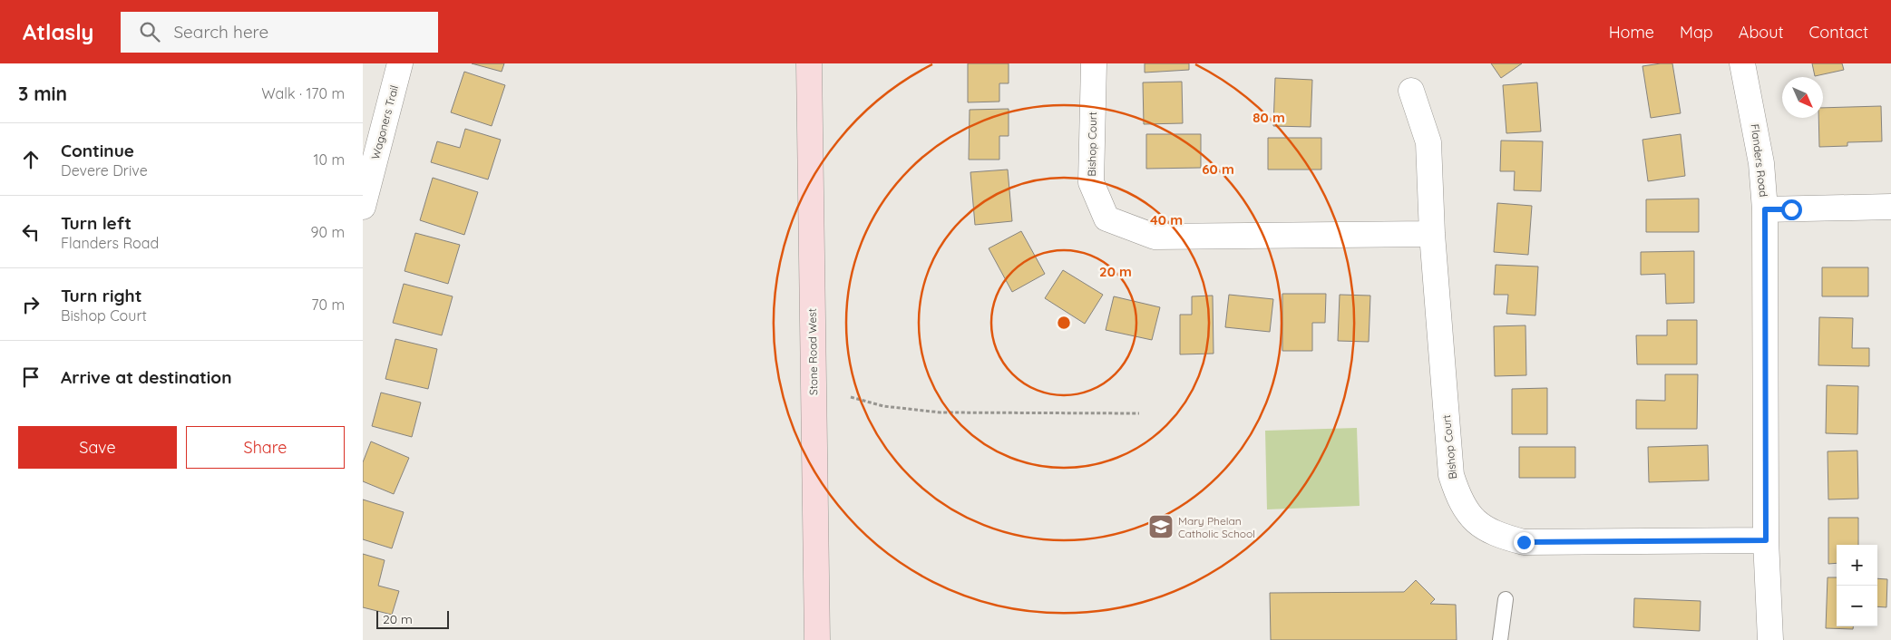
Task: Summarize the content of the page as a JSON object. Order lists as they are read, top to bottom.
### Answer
{
  "streets": {
    "main road": ["Stone Road West"],
    "street": ["Wagoners Trail", "Bishop Court", "Flanders Road"]
  },
  "crossings": [
    ["Bishop Court", "Flanders Road"]
  ],
  "places": {
    "school or university": ["Mary Phelan Catholic School"]
  },
  "scale_bar": "20 m",
  "north": "bottom right",
  "page": {
    "header": "Atlasly",
    "search": "Search here",
    "nav": [
      "Home",
      "Map",
      "About",
      "Contact"
    ],
    "heading": ["3 min", "Walk · 170 m"],
    "list": [
      ["Continue", "Devere Drive", "10 m"],
      ["Turn left", "Flanders Road", "90 m"],
      ["Turn right", "Bishop Court", "70 m"],
      "Arrive at destination"
    ],
    "buttons": ["Save", "Share"],
    "map_buttons": ["+", "−"],
    "scale": "20 m"
  },
  "rings": [
    "80 m",
    "60 m",
    "40 m",
    "20 m"
  ]
}
